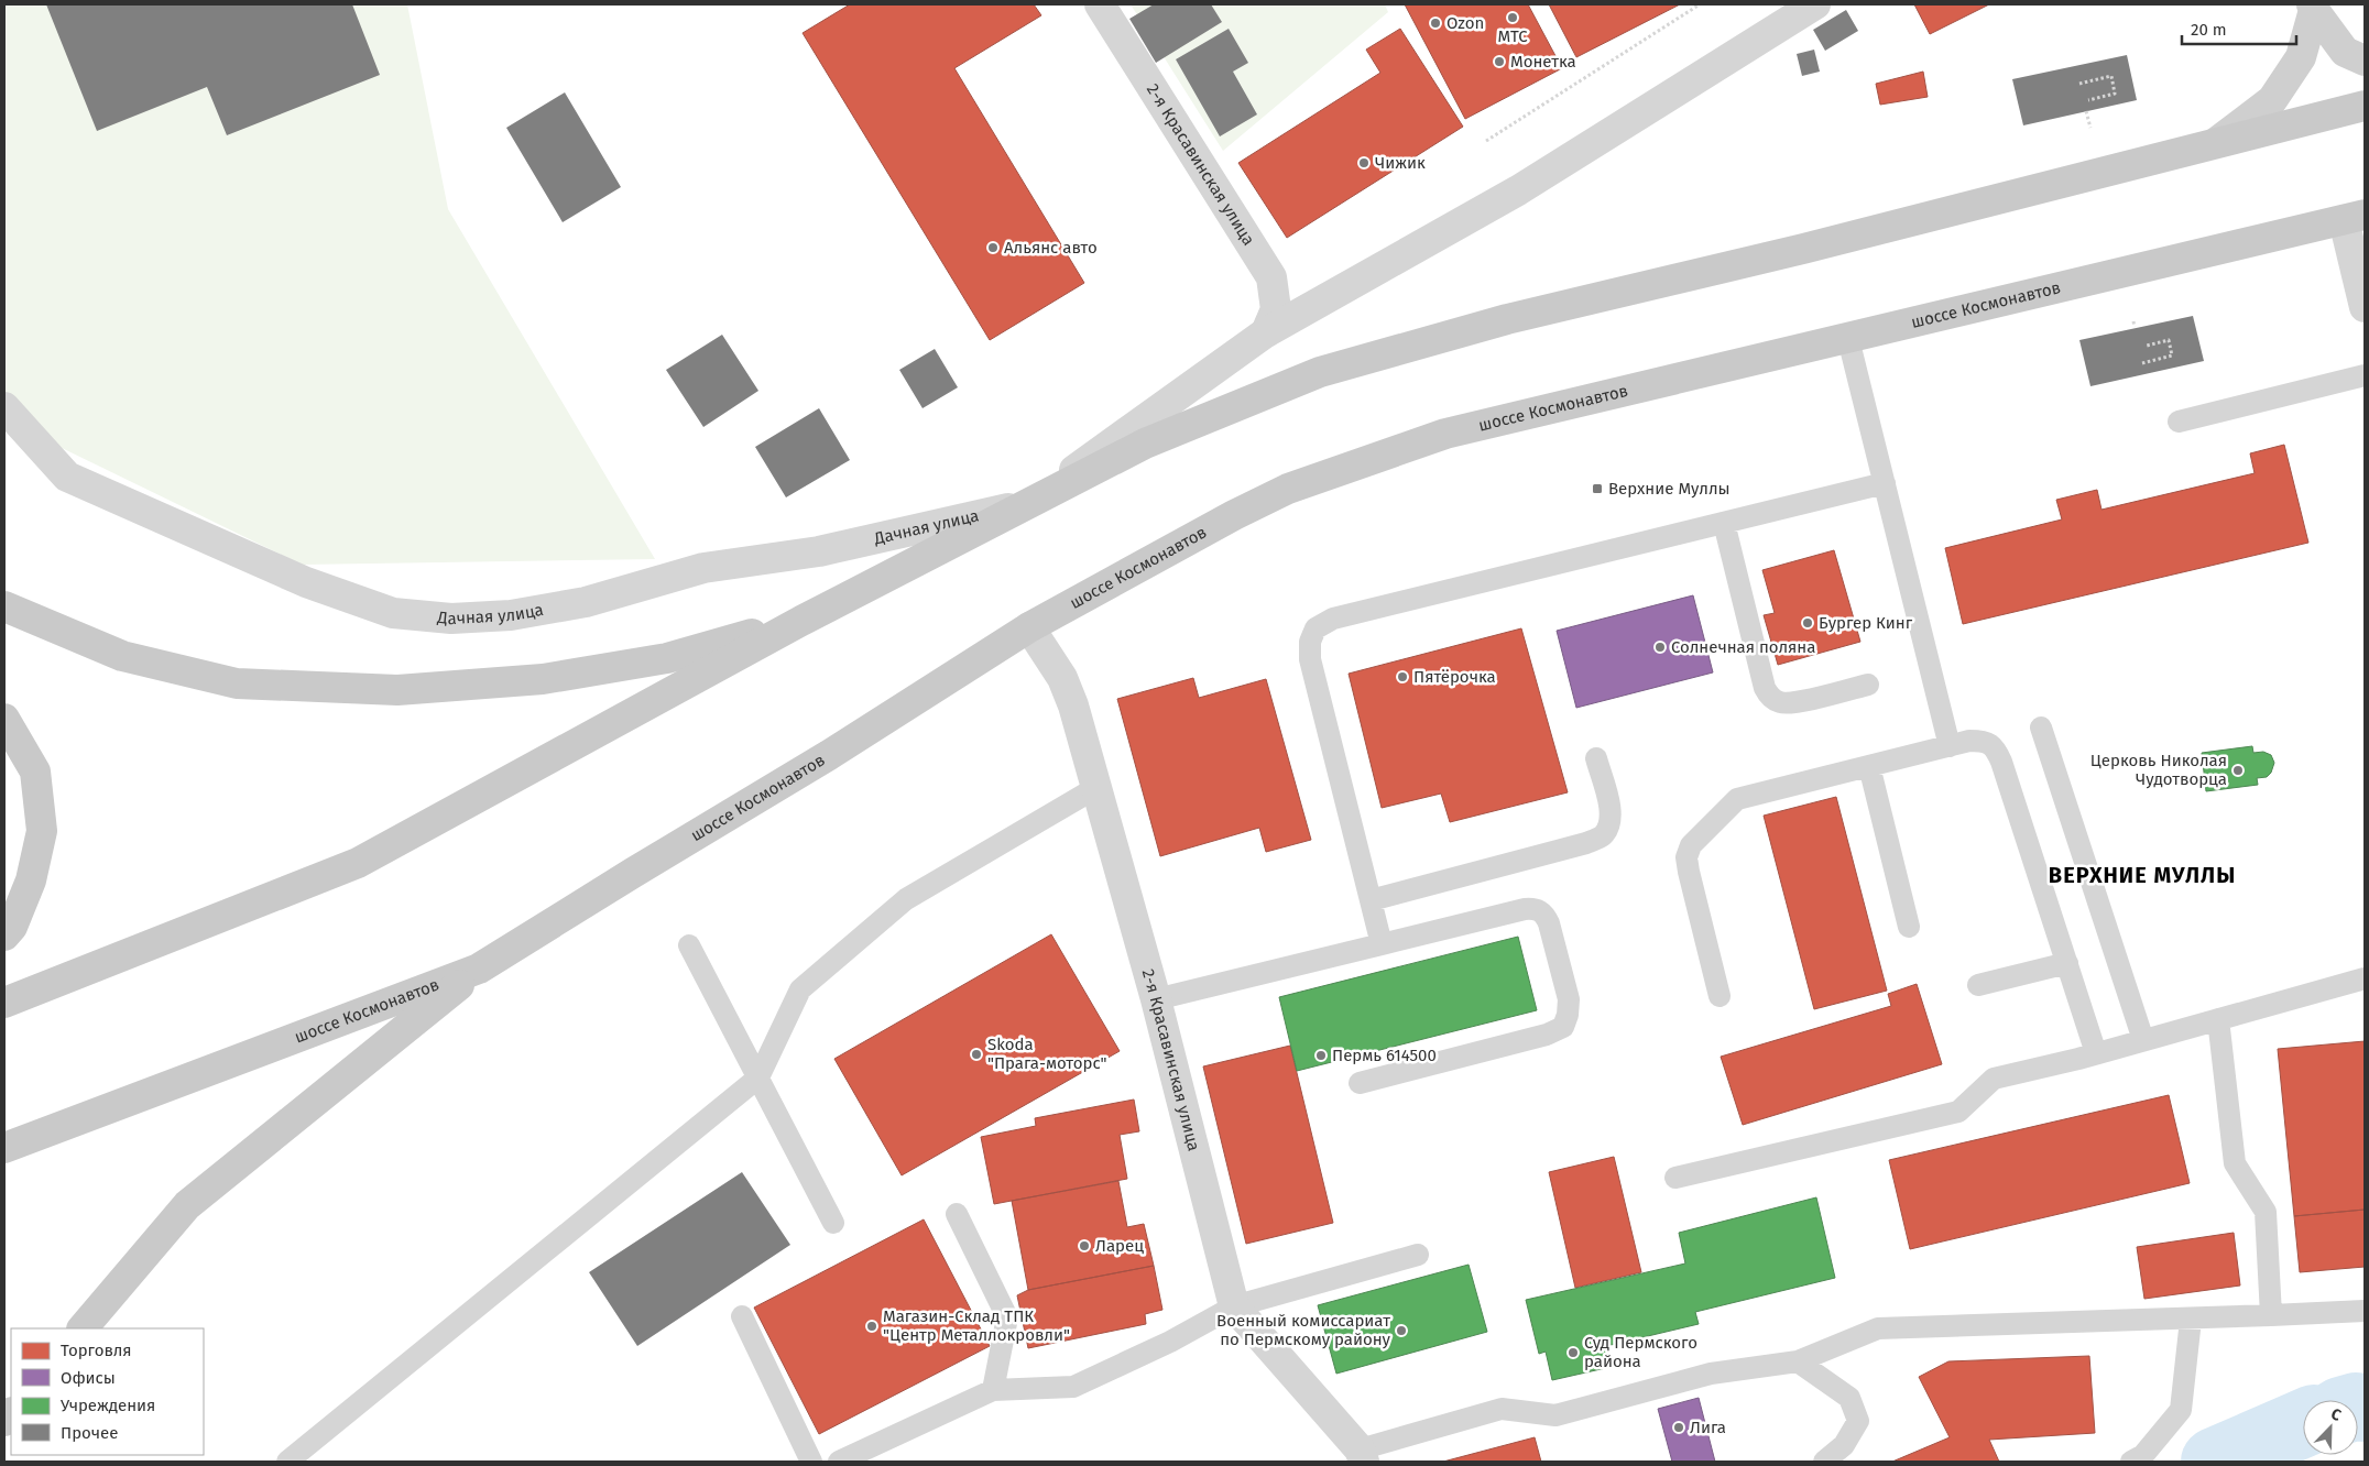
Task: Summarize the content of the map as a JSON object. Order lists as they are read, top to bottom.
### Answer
{
  "streets": {
    "main road": ["шоссе Космонавтов"],
    "street": ["2-я Красавинская улица", "Дачная улица"]
  },
  "crossings": [
    ["2-я Красавинская улица", "шоссе Космонавтов"]
  ],
  "districts": ["ВЕРХНИЕ МУЛЛЫ"],
  "places": {
    "other": [
      "МТС",
      "Ozon",
      "Монетка",
      "Чижик",
      "Альянс авто",
      "Бургер Кинг",
      "Солнечная поляна",
      "Пятёрочка",
      "Церковь Николая Чудотворца",
      "Skoda \"Прага-моторс\"",
      "Пермь 614500",
      "Ларец",
      "Магазин-Склад ТПК \"Центр Металлокровли\"",
      "Военный комиссариат по Пермскому району",
      "Суд Пермского района",
      "Лига"
    ],
    "transit": ["Верхние Муллы"]
  },
  "legend": [
    "Торговля",
    "Офисы",
    "Учреждения",
    "Прочее"
  ],
  "scale_bar": "20 m",
  "north": "top right"
}
